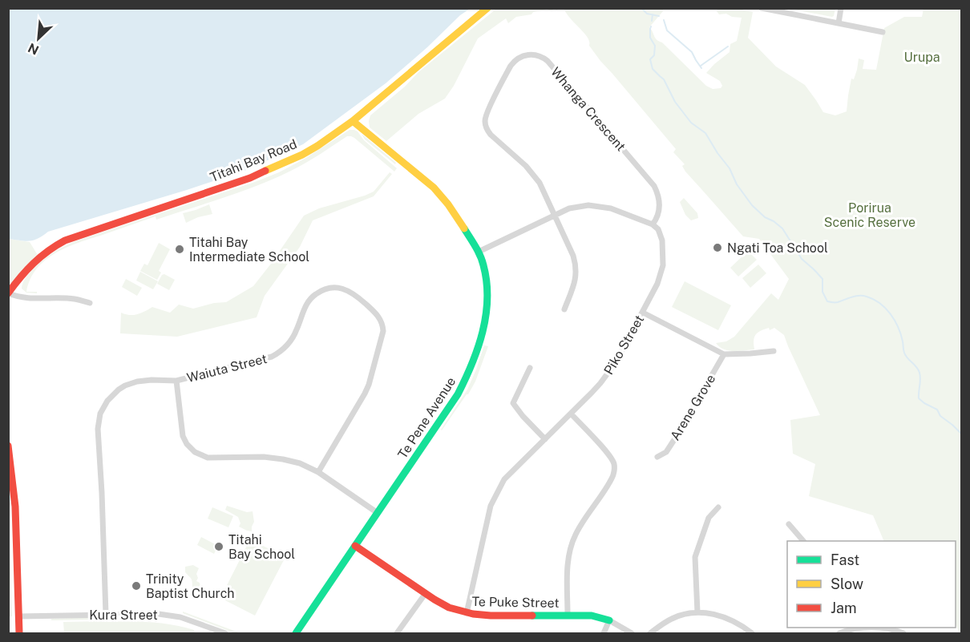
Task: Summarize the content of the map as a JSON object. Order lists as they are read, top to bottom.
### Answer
{
  "streets": {
    "street": [
      "Whanga Crescent",
      "Titahi Bay Road",
      "Piko Street",
      "Waiuta Street",
      "Arene Grove",
      "Te Pene Avenue",
      "Te Puke Street",
      "Kura Street"
    ]
  },
  "crossings": [
    ["Whanga Crescent", "Piko Street"],
    ["Titahi Bay Road", "Te Pene Avenue"],
    ["Piko Street", "Te Puke Street"],
    ["Waiuta Street", "Kura Street"],
    ["Te Pene Avenue", "Te Puke Street"]
  ],
  "parks": ["Urupa", "Porirua Scenic Reserve"],
  "places": [
    "Ngati Toa School",
    "Titahi Bay Intermediate School",
    "Titahi Bay School",
    "Trinity Baptist Church"
  ],
  "legend": ["Fast", "Slow", "Jam"],
  "north": "bottom left"
}
